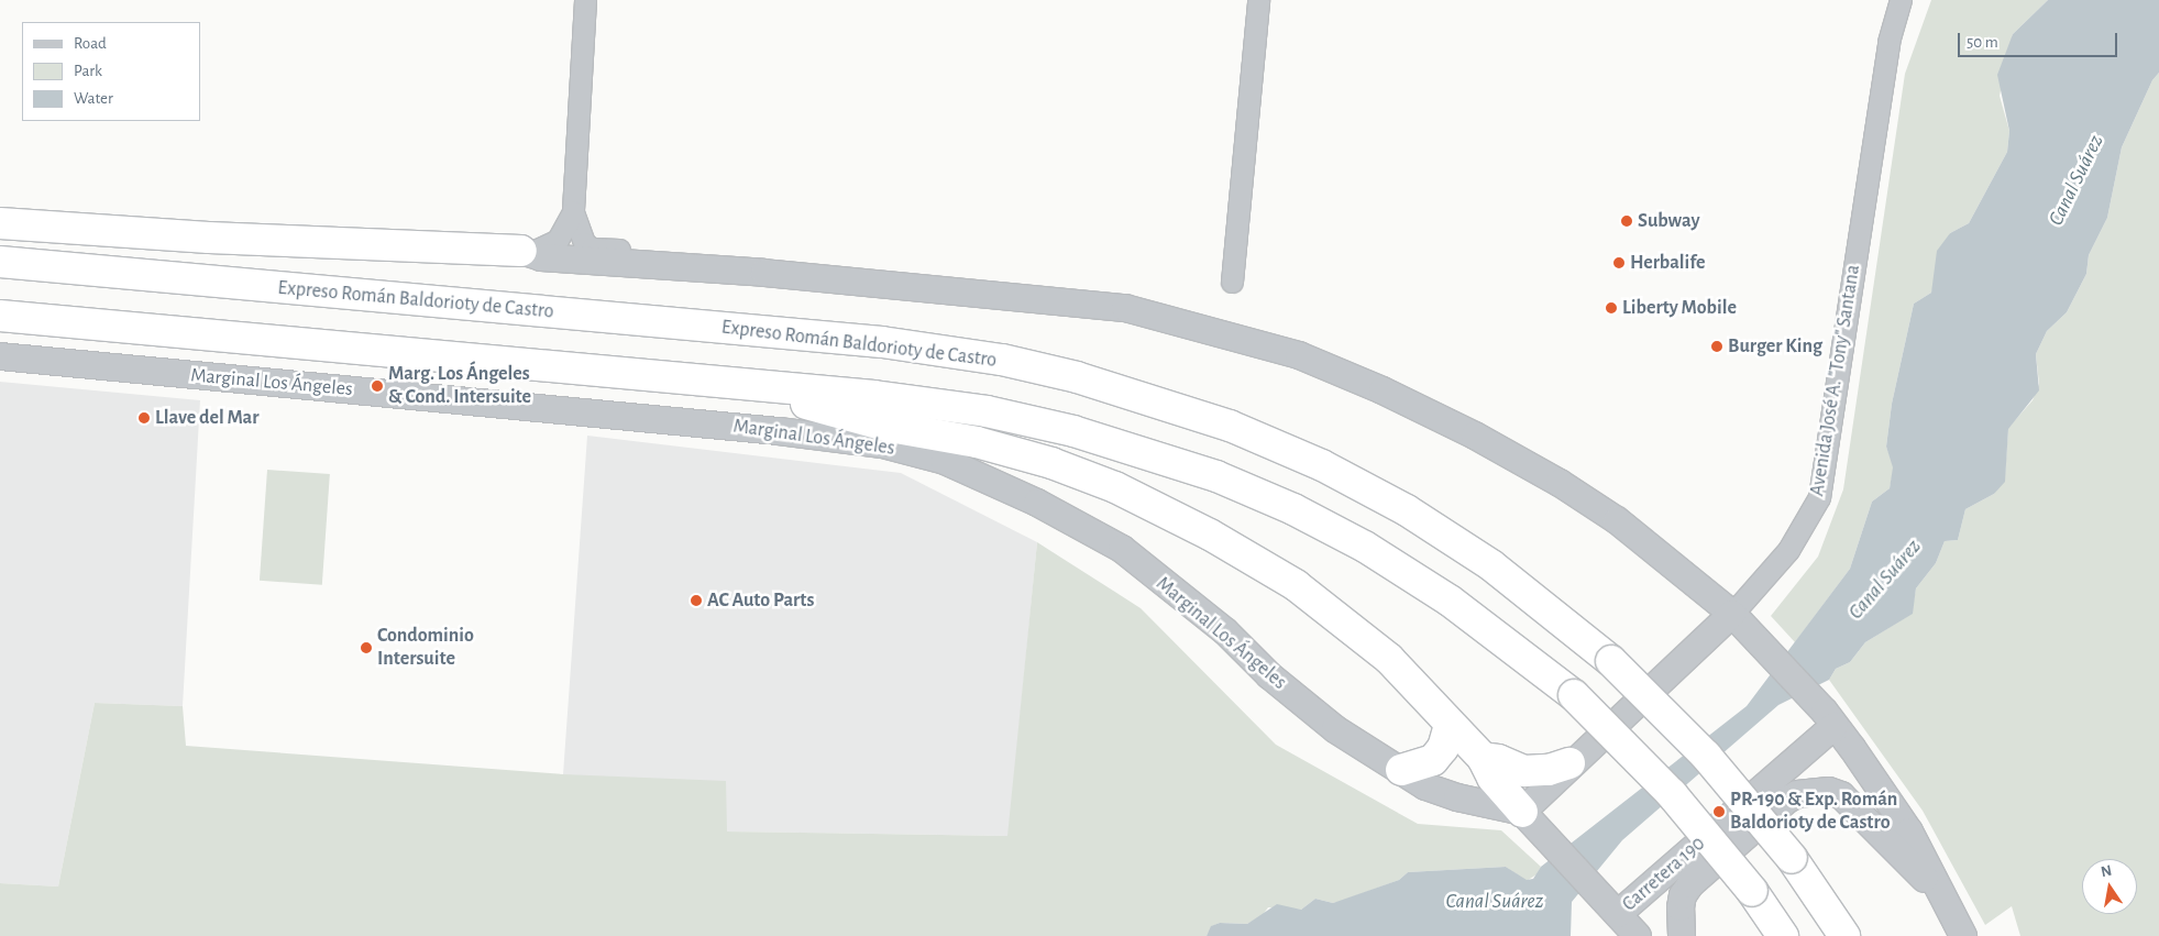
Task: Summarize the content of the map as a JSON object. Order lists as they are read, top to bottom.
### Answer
{
  "streets": {
    "highway": ["Expreso Román Baldorioty de Castro"],
    "street": ["Avenida José A. \"Tony\" Santana", "Marginal Los Ángeles", "Carretera 190"]
  },
  "crossings": [
    ["Avenida José A. \"Tony\" Santana", "Marginal Los Ángeles"]
  ],
  "water": ["Canal Suárez"],
  "places": [
    "Subway",
    "Herbalife",
    "Liberty Mobile",
    "Burger King",
    "Marg. Los Ángeles & Cond. Intersuite",
    "Llave del Mar",
    "AC Auto Parts",
    "Condominio Intersuite",
    "PR-190 & Exp. Román Baldorioty de Castro"
  ],
  "legend": ["Road", "Park", "Water"],
  "scale_bar": "50 m",
  "north": "top"
}
